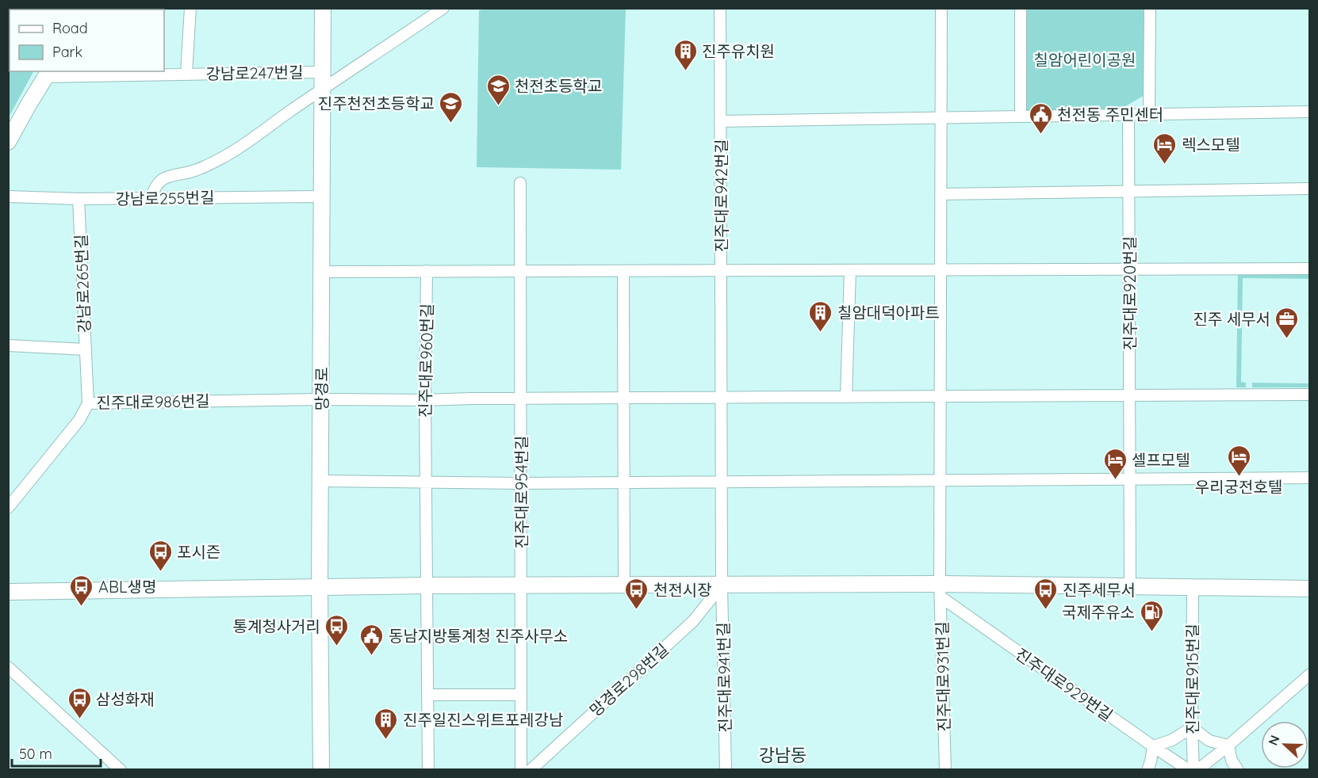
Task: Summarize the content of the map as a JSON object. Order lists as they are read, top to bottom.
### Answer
{
  "streets": {
    "street": [
      "강남로247번길",
      "진주대로942번길",
      "강남로255번길",
      "강남로265번길",
      "진주대로920번길",
      "진주대로960번길",
      "망경로",
      "진주대로986번길",
      "진주대로954번길",
      "진주대로931번길",
      "진주대로941번길",
      "진주대로915번길",
      "망경로298번길",
      "진주대로929번길"
    ]
  },
  "crossings": [
    ["강남로247번길", "망경로"],
    ["진주대로942번길", "진주대로954번길"],
    ["진주대로942번길", "진주대로941번길"],
    ["진주대로942번길", "망경로298번길"],
    ["강남로255번길", "강남로265번길"],
    ["강남로255번길", "망경로"],
    ["진주대로960번길", "진주대로986번길"],
    ["망경로", "진주대로986번길"],
    ["진주대로986번길", "진주대로954번길"],
    ["진주대로931번길", "진주대로929번길"],
    ["진주대로941번길", "망경로298번길"]
  ],
  "districts": ["강남동"],
  "parks": ["칠암어린이공원"],
  "places": {
    "building": ["진주유치원", "칠암대덕아파트", "진주일진스위트포레강남"],
    "school or university": ["천전초등학교", "진주천전초등학교"],
    "public building": ["천전동 주민센터", "동남지방통계청 진주사무소"],
    "hotel": ["렉스모텔", "우리궁전호텔", "셀프모텔"],
    "office": ["진주 세무서"],
    "bus stop": [
      "포시즌",
      "ABL생명",
      "천전시장",
      "진주세무서",
      "통계청사거리",
      "삼성화재"
    ],
    "fuel station": ["국제주유소"]
  },
  "legend": ["Road", "Park"],
  "scale_bar": "50 m",
  "north": "left"
}
